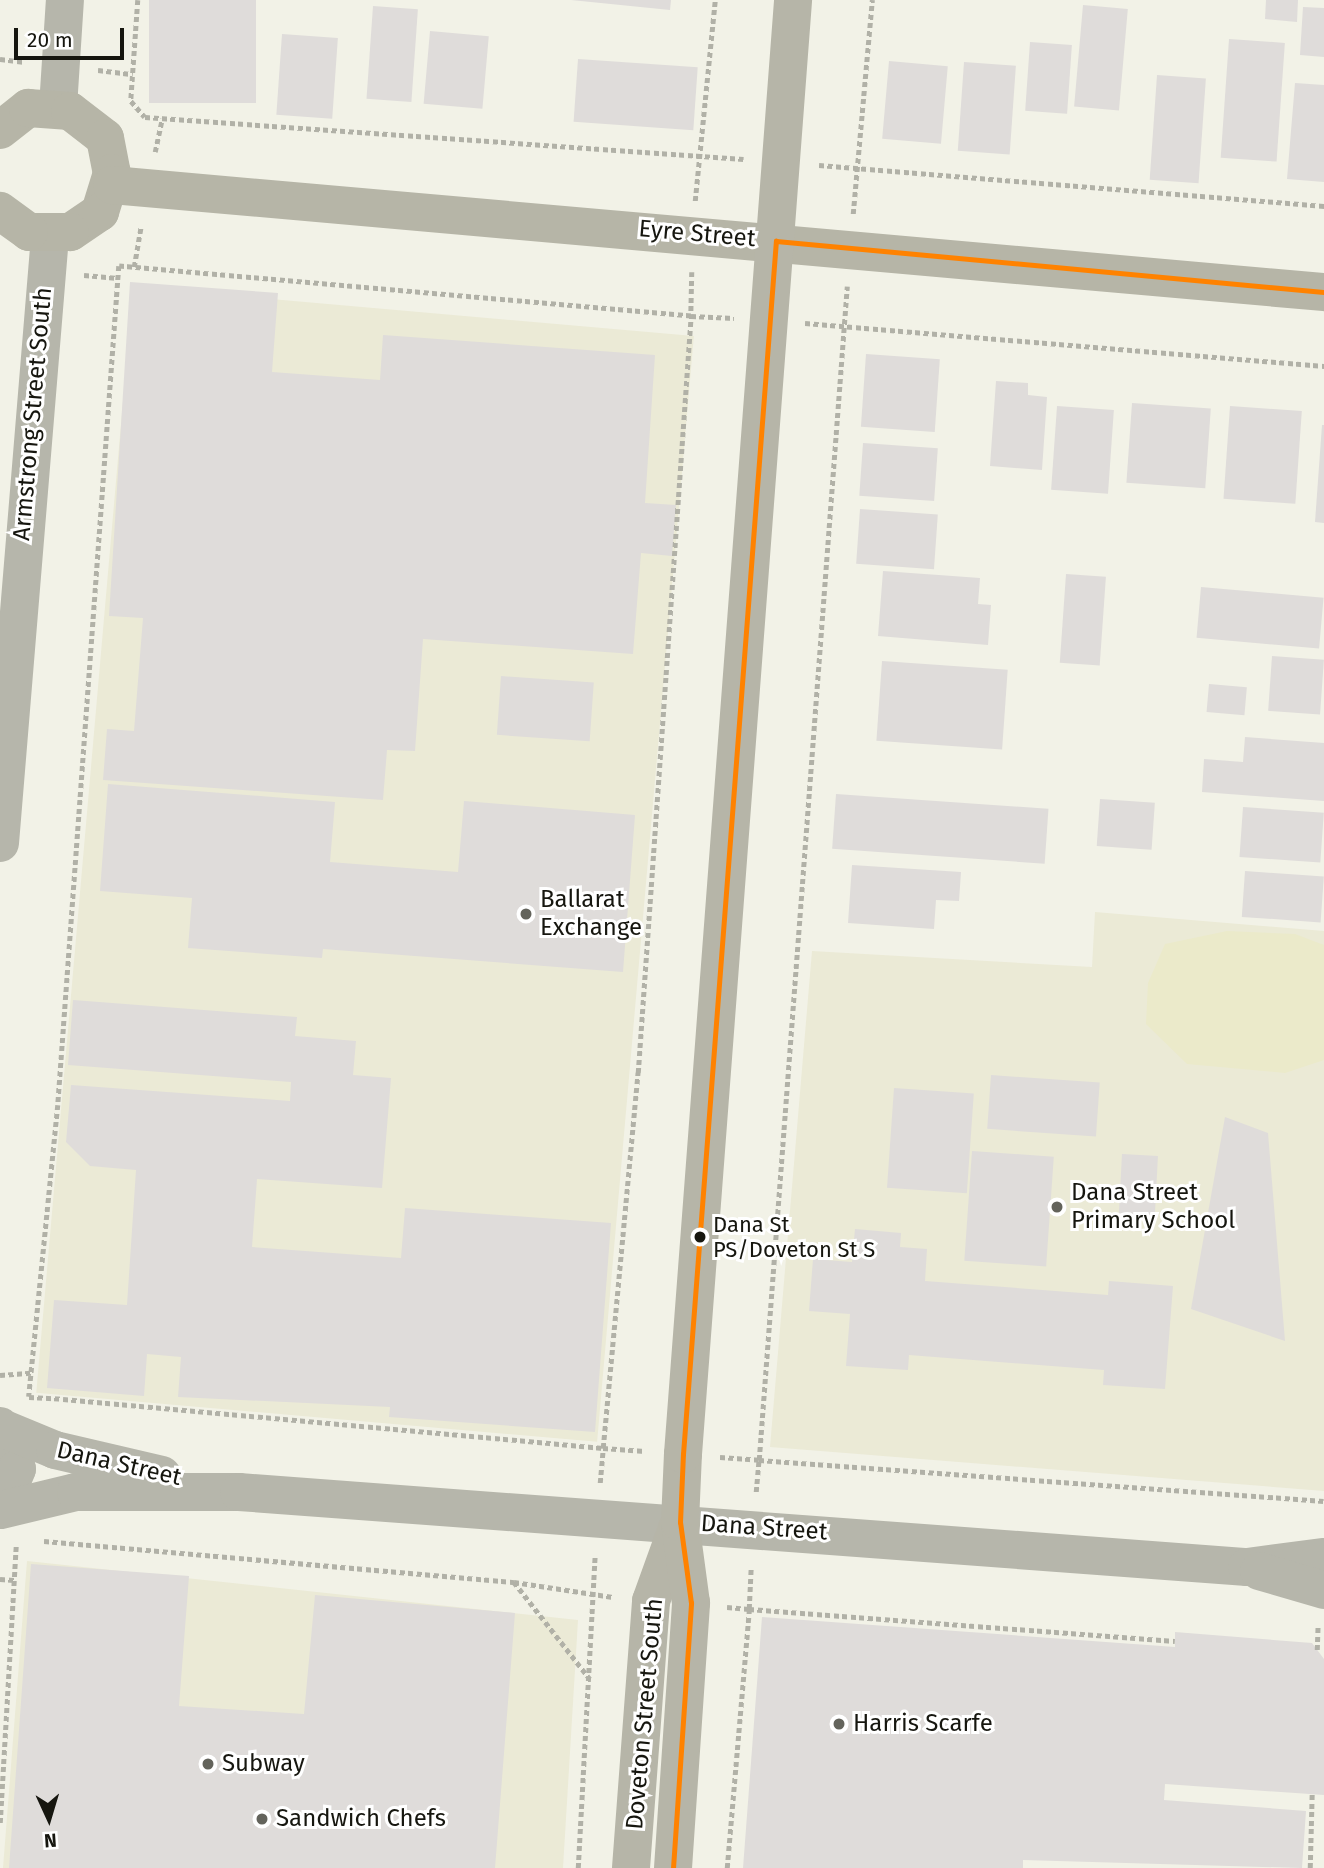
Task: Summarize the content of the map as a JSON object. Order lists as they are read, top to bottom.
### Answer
{
  "streets": {
    "highway": ["Doveton Street South"],
    "main road": ["Eyre Street"],
    "street": ["Armstrong Street South", "Dana Street"]
  },
  "crossings": [
    ["Eyre Street", "Doveton Street South"],
    ["Dana Street", "Doveton Street South"]
  ],
  "places": [
    "Ballarat Exchange",
    "Dana Street Primary School",
    "Dana St PS/Doveton St S",
    "Harris Scarfe",
    "Subway",
    "Sandwich Chefs"
  ],
  "scale_bar": "20 m",
  "north": "bottom"
}
